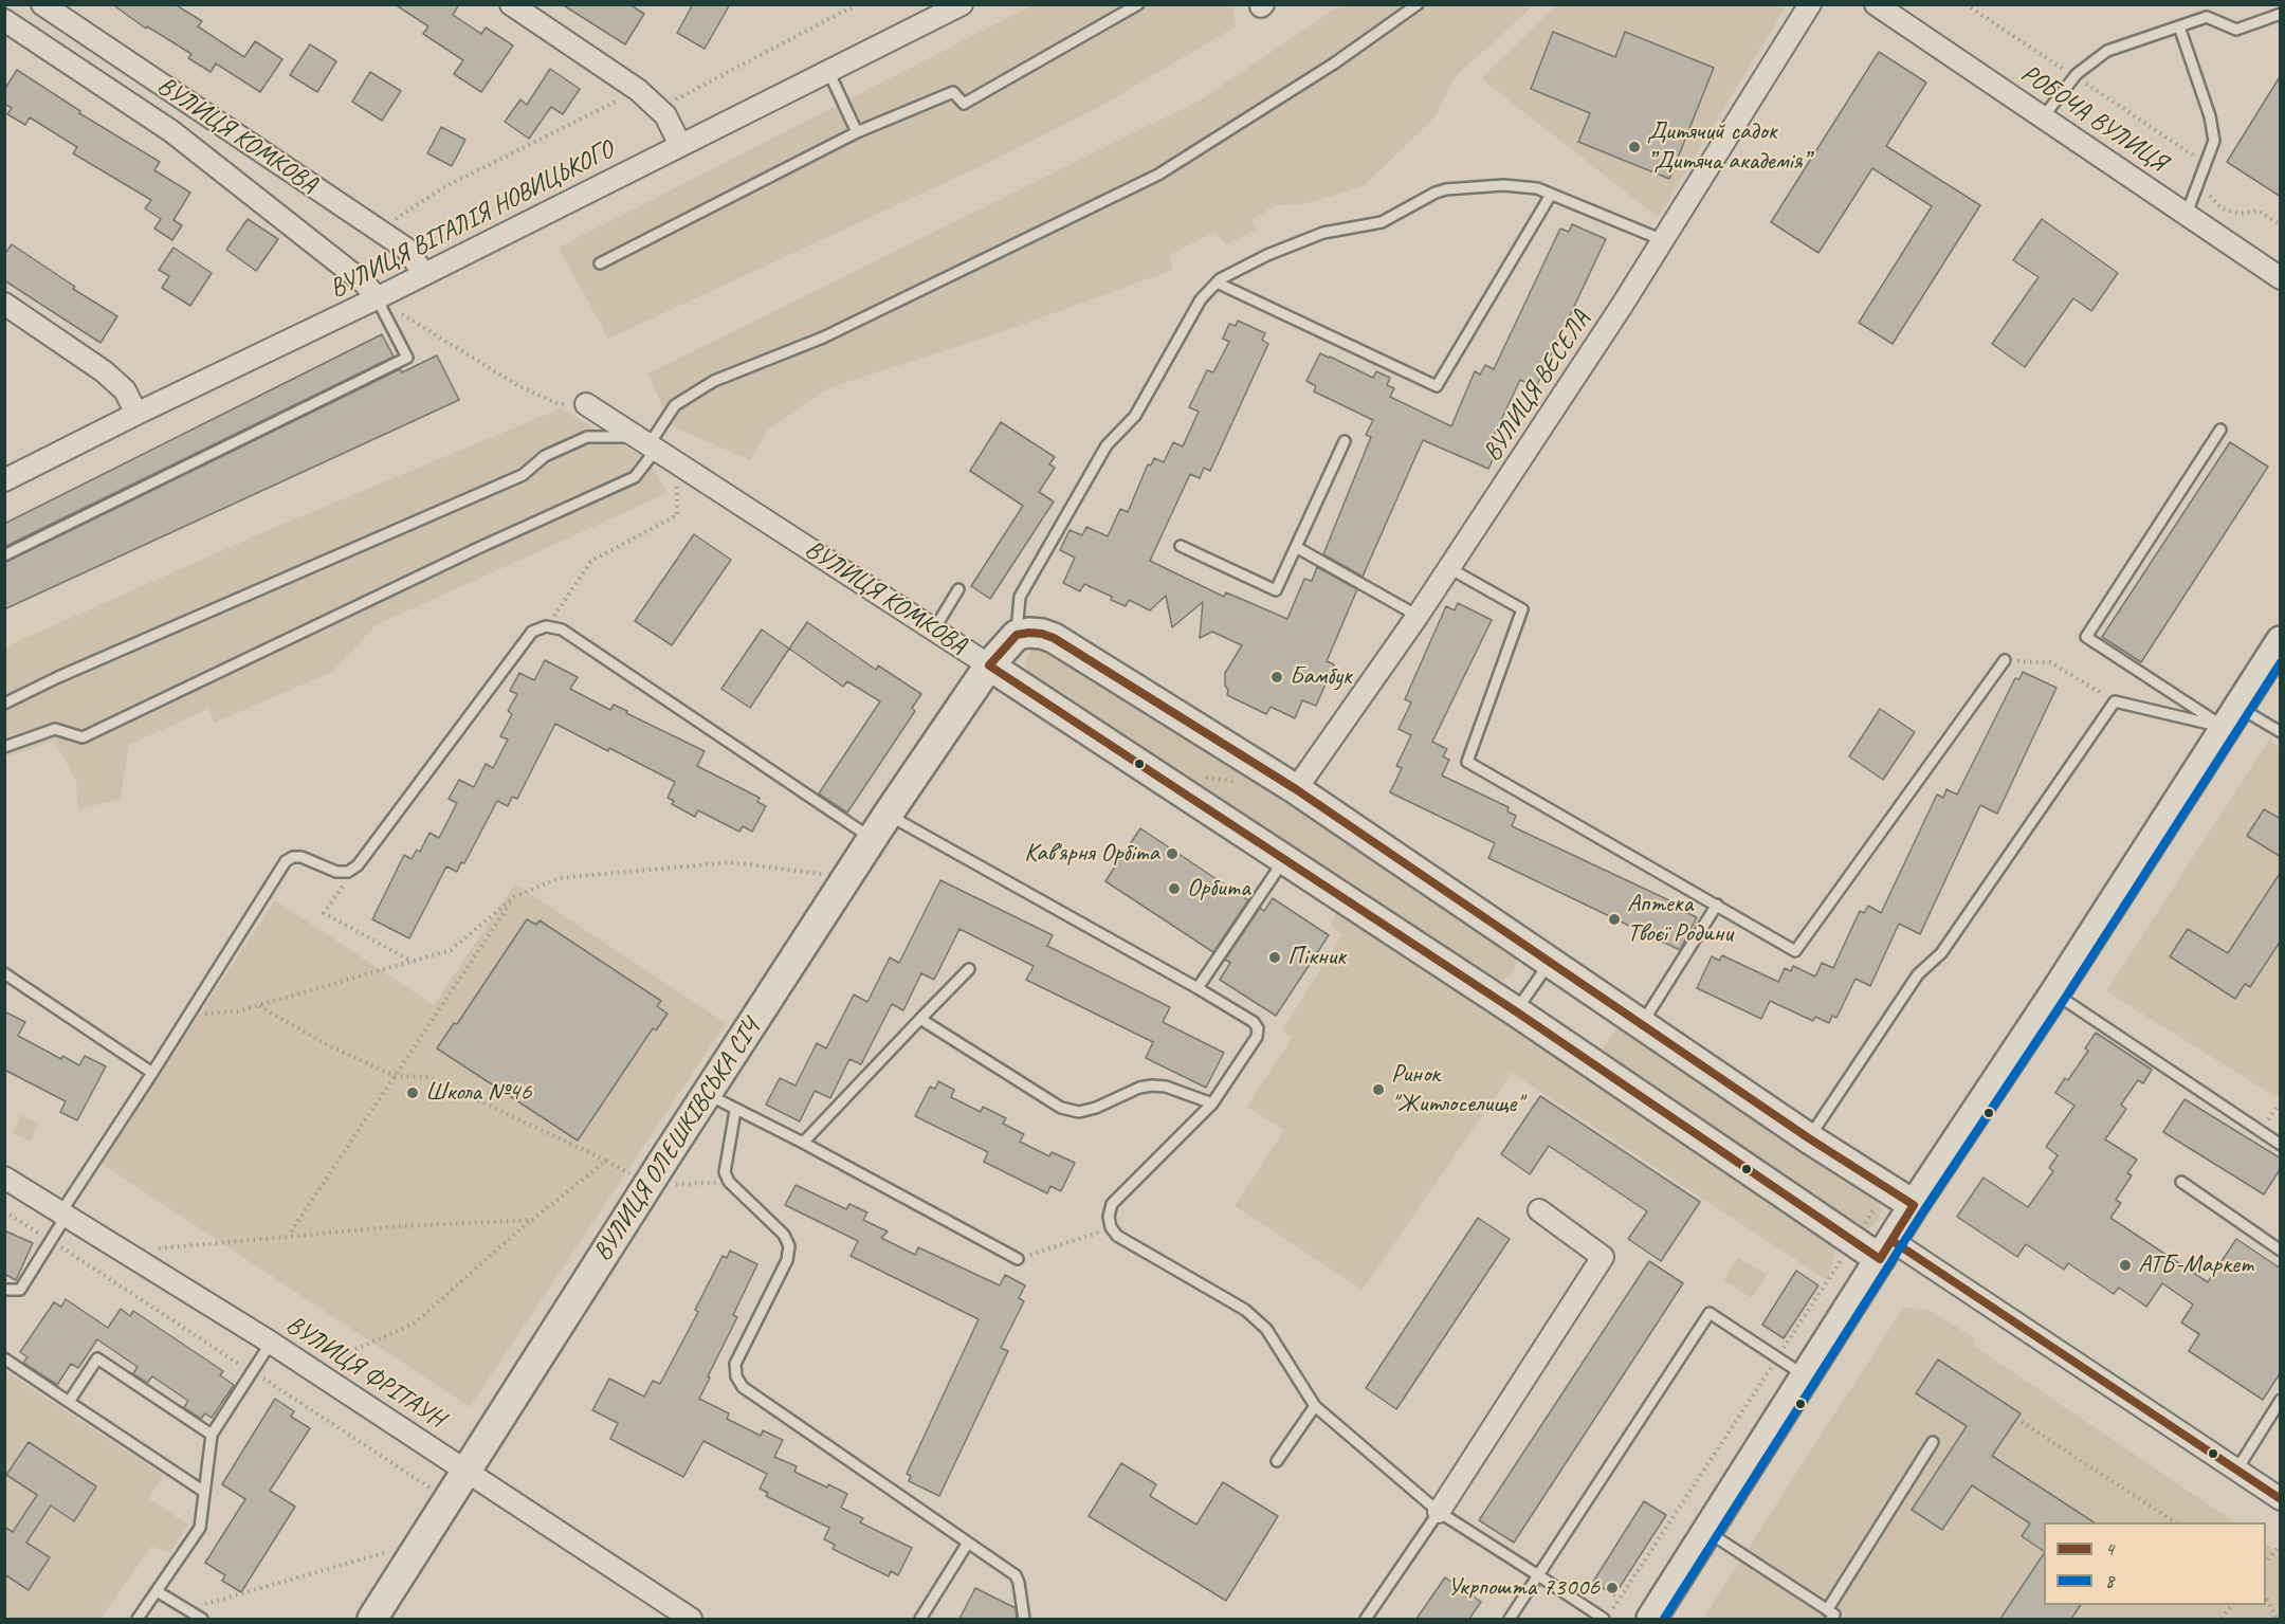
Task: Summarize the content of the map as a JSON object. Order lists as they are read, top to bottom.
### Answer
{
  "streets": {
    "street": [
      "РОБОЧА ВУЛИЦЯ",
      "ВУЛИЦЯ КОМКОВА",
      "ВУЛИЦЯ ВІТАЛІЯ НОВИЦЬКОГО",
      "ВУЛИЦЯ ВЕСЕЛА",
      "ВУЛИЦЯ ОЛЕШКІВСЬКА СІЧ",
      "ВУЛИЦЯ ФРІТАУН"
    ]
  },
  "crossings": [
    ["ВУЛИЦЯ КОМКОВА", "ВУЛИЦЯ ВІТАЛІЯ НОВИЦЬКОГО"],
    ["ВУЛИЦЯ КОМКОВА", "ВУЛИЦЯ ОЛЕШКІВСЬКА СІЧ"],
    ["ВУЛИЦЯ ОЛЕШКІВСЬКА СІЧ", "ВУЛИЦЯ ФРІТАУН"]
  ],
  "places": [
    "Дитячий садок ”Дитяча академія”",
    "Бамбук",
    "Кав'ярня Орбіта",
    "Орбита",
    "Аптека Твоєї Родини",
    "Пікник",
    "Ринок \"Житлоселище\"",
    "Школа №46",
    "АТБ-Маркет",
    "Укрпошта 73006"
  ],
  "lines": ["transit line 4", "transit line 8"],
  "legend": ["4", "8"]
}
